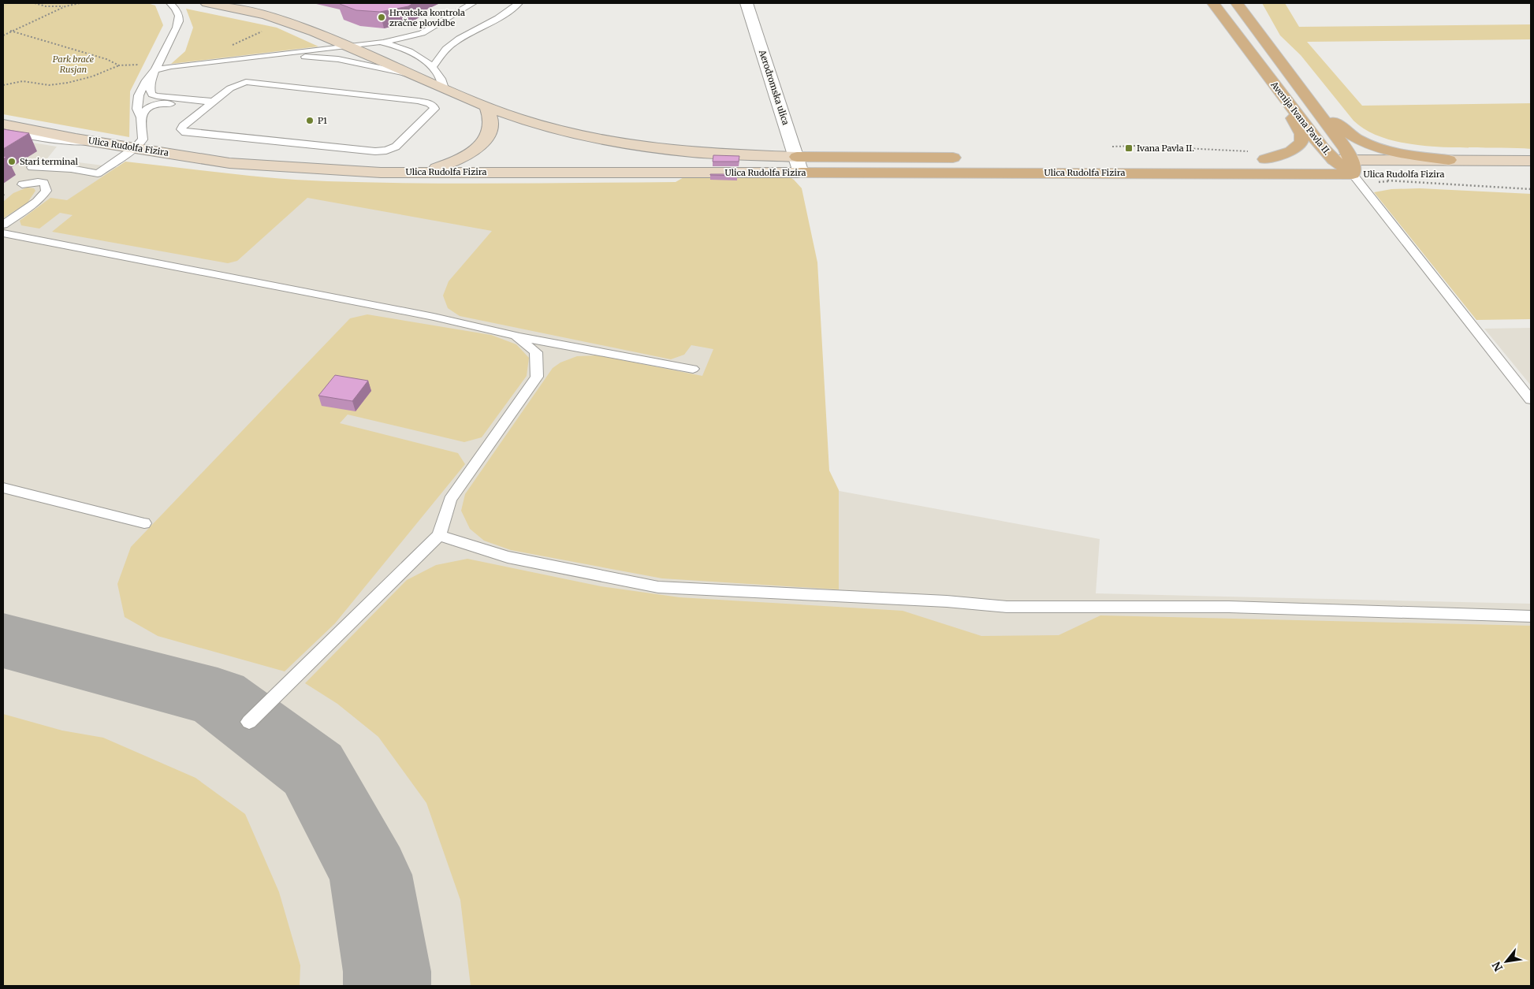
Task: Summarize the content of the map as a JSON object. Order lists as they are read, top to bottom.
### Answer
{
  "streets": {
    "main road": ["Avenija Ivana Pavla II.", "Ulica Rudolfa Fizira"],
    "street": ["Aerodromska ulica"]
  },
  "crossings": [
    ["Aerodromska ulica", "Ulica Rudolfa Fizira"],
    ["Avenija Ivana Pavla II.", "Ulica Rudolfa Fizira"]
  ],
  "parks": ["Park braće Rusjan"],
  "places": {
    "other": ["Hrvatska kontrola zračne plovidbe", "P1", "Stari terminal"],
    "transit": ["Ivana Pavla II."]
  },
  "north": "bottom left"
}
